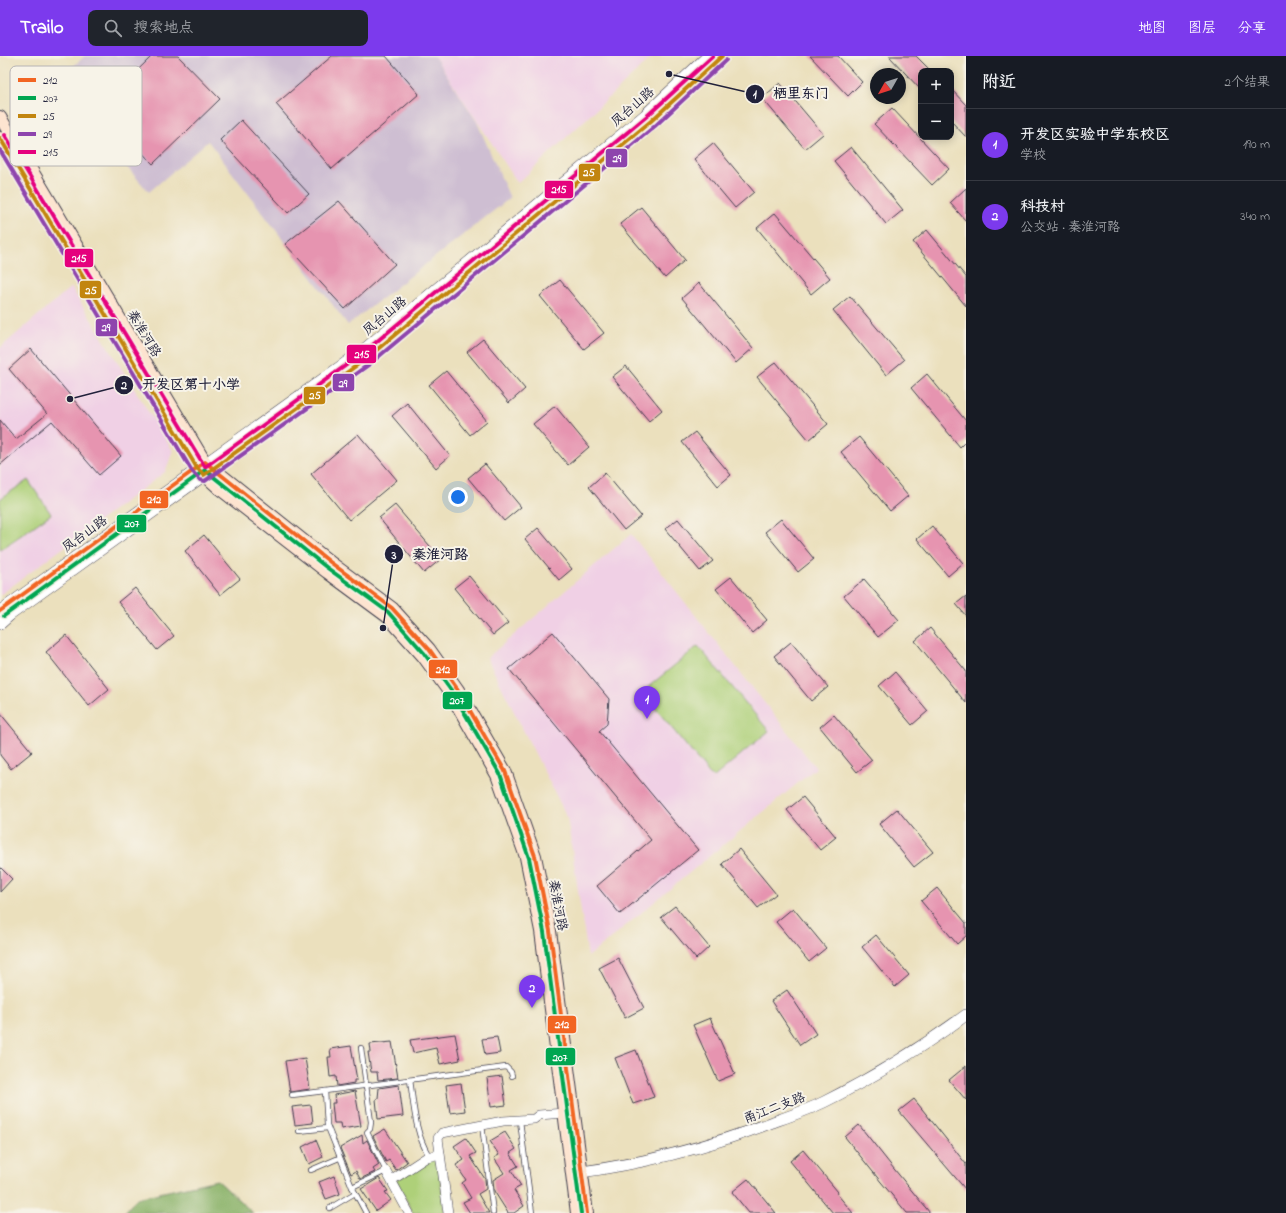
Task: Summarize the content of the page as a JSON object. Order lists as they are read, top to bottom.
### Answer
{
  "streets": {
    "main road": ["秦淮河路"],
    "street": ["凤台山路", "甬江二支路"]
  },
  "crossings": [
    ["凤台山路", "秦淮河路"],
    ["秦淮河路", "甬江二支路"]
  ],
  "places": ["栖里东门", "开发区第十小学", "秦淮河路"],
  "lines": [
    "transit line 25",
    "transit line 215",
    "transit line 29",
    "transit line 212",
    "transit line 207"
  ],
  "legend": [
    "212",
    "207",
    "25",
    "29",
    "215"
  ],
  "north": "bottom left",
  "page": {
    "header": "Trailo",
    "search": "搜索地点",
    "nav": ["地图", "图层", "分享"],
    "heading": ["附近", "2个结果"],
    "map_buttons": ["+", "−"],
    "list": [
      {
        "mark": "1",
        "name": "开发区实验中学东校区",
        "note": "学校",
        "value": "190 m"
      },
      {
        "mark": "2",
        "name": "科技村",
        "note": "公交站 · 秦淮河路",
        "value": "340 m"
      }
    ],
    "pins": ["1", "2"]
  }
}
